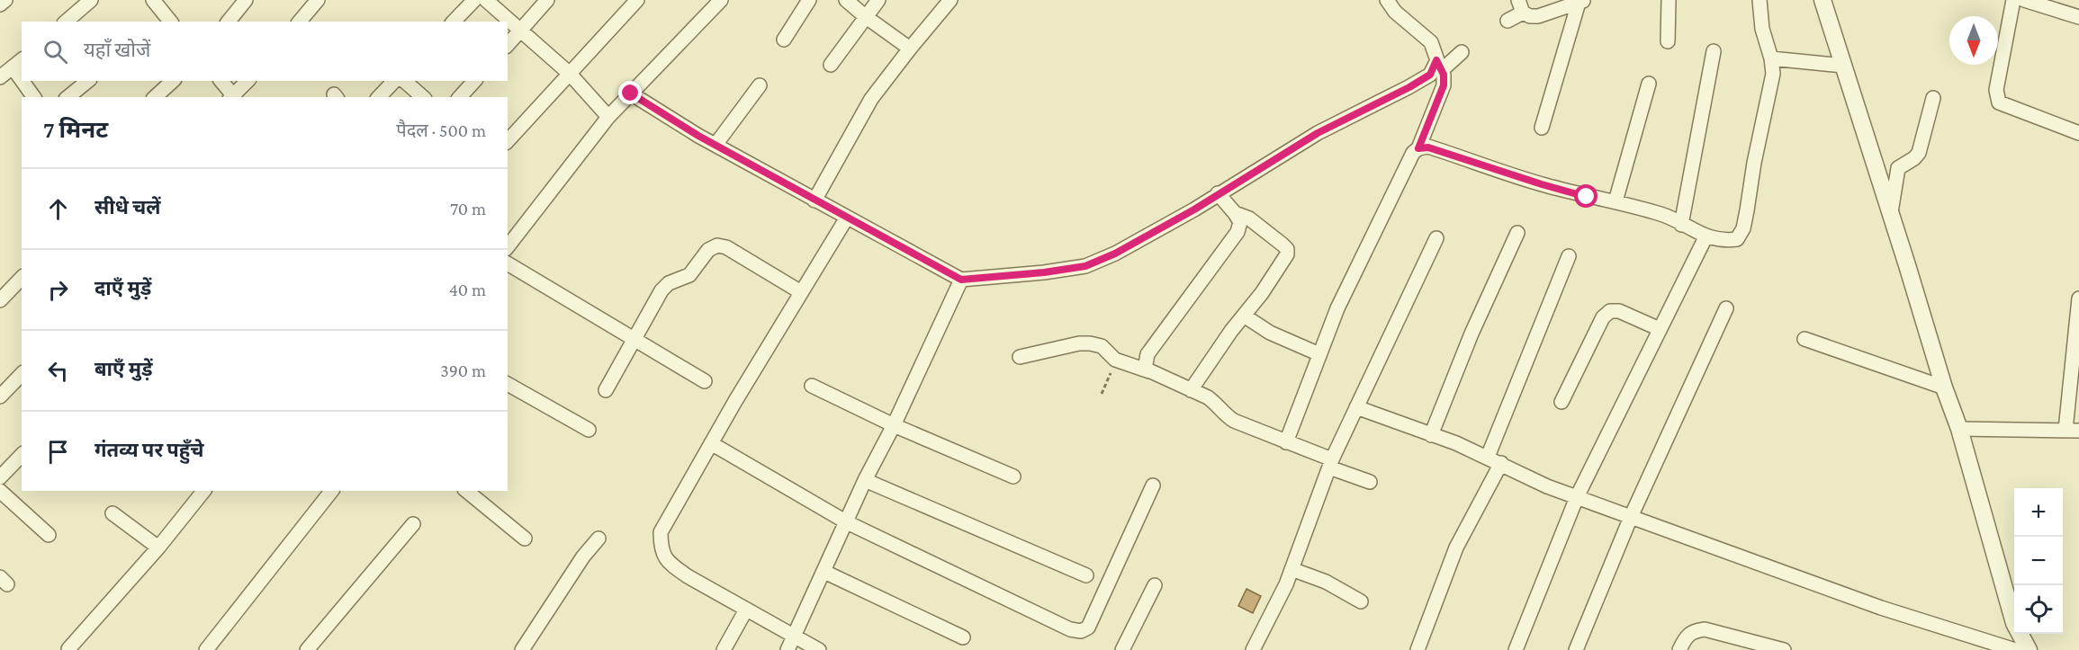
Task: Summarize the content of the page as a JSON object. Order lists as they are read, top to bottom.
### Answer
{
  "north": "bottom",
  "page": {
    "search": "यहाँ खोजें",
    "heading": ["7 मिनट", "पैदल · 500 m"],
    "list": [
      ["सीधे चलें", "70 m"],
      ["दाएँ मुड़ें", "40 m"],
      ["बाएँ मुड़ें", "390 m"],
      "गंतव्य पर पहुँचे"
    ],
    "map_buttons": ["+", "−"]
  }
}
